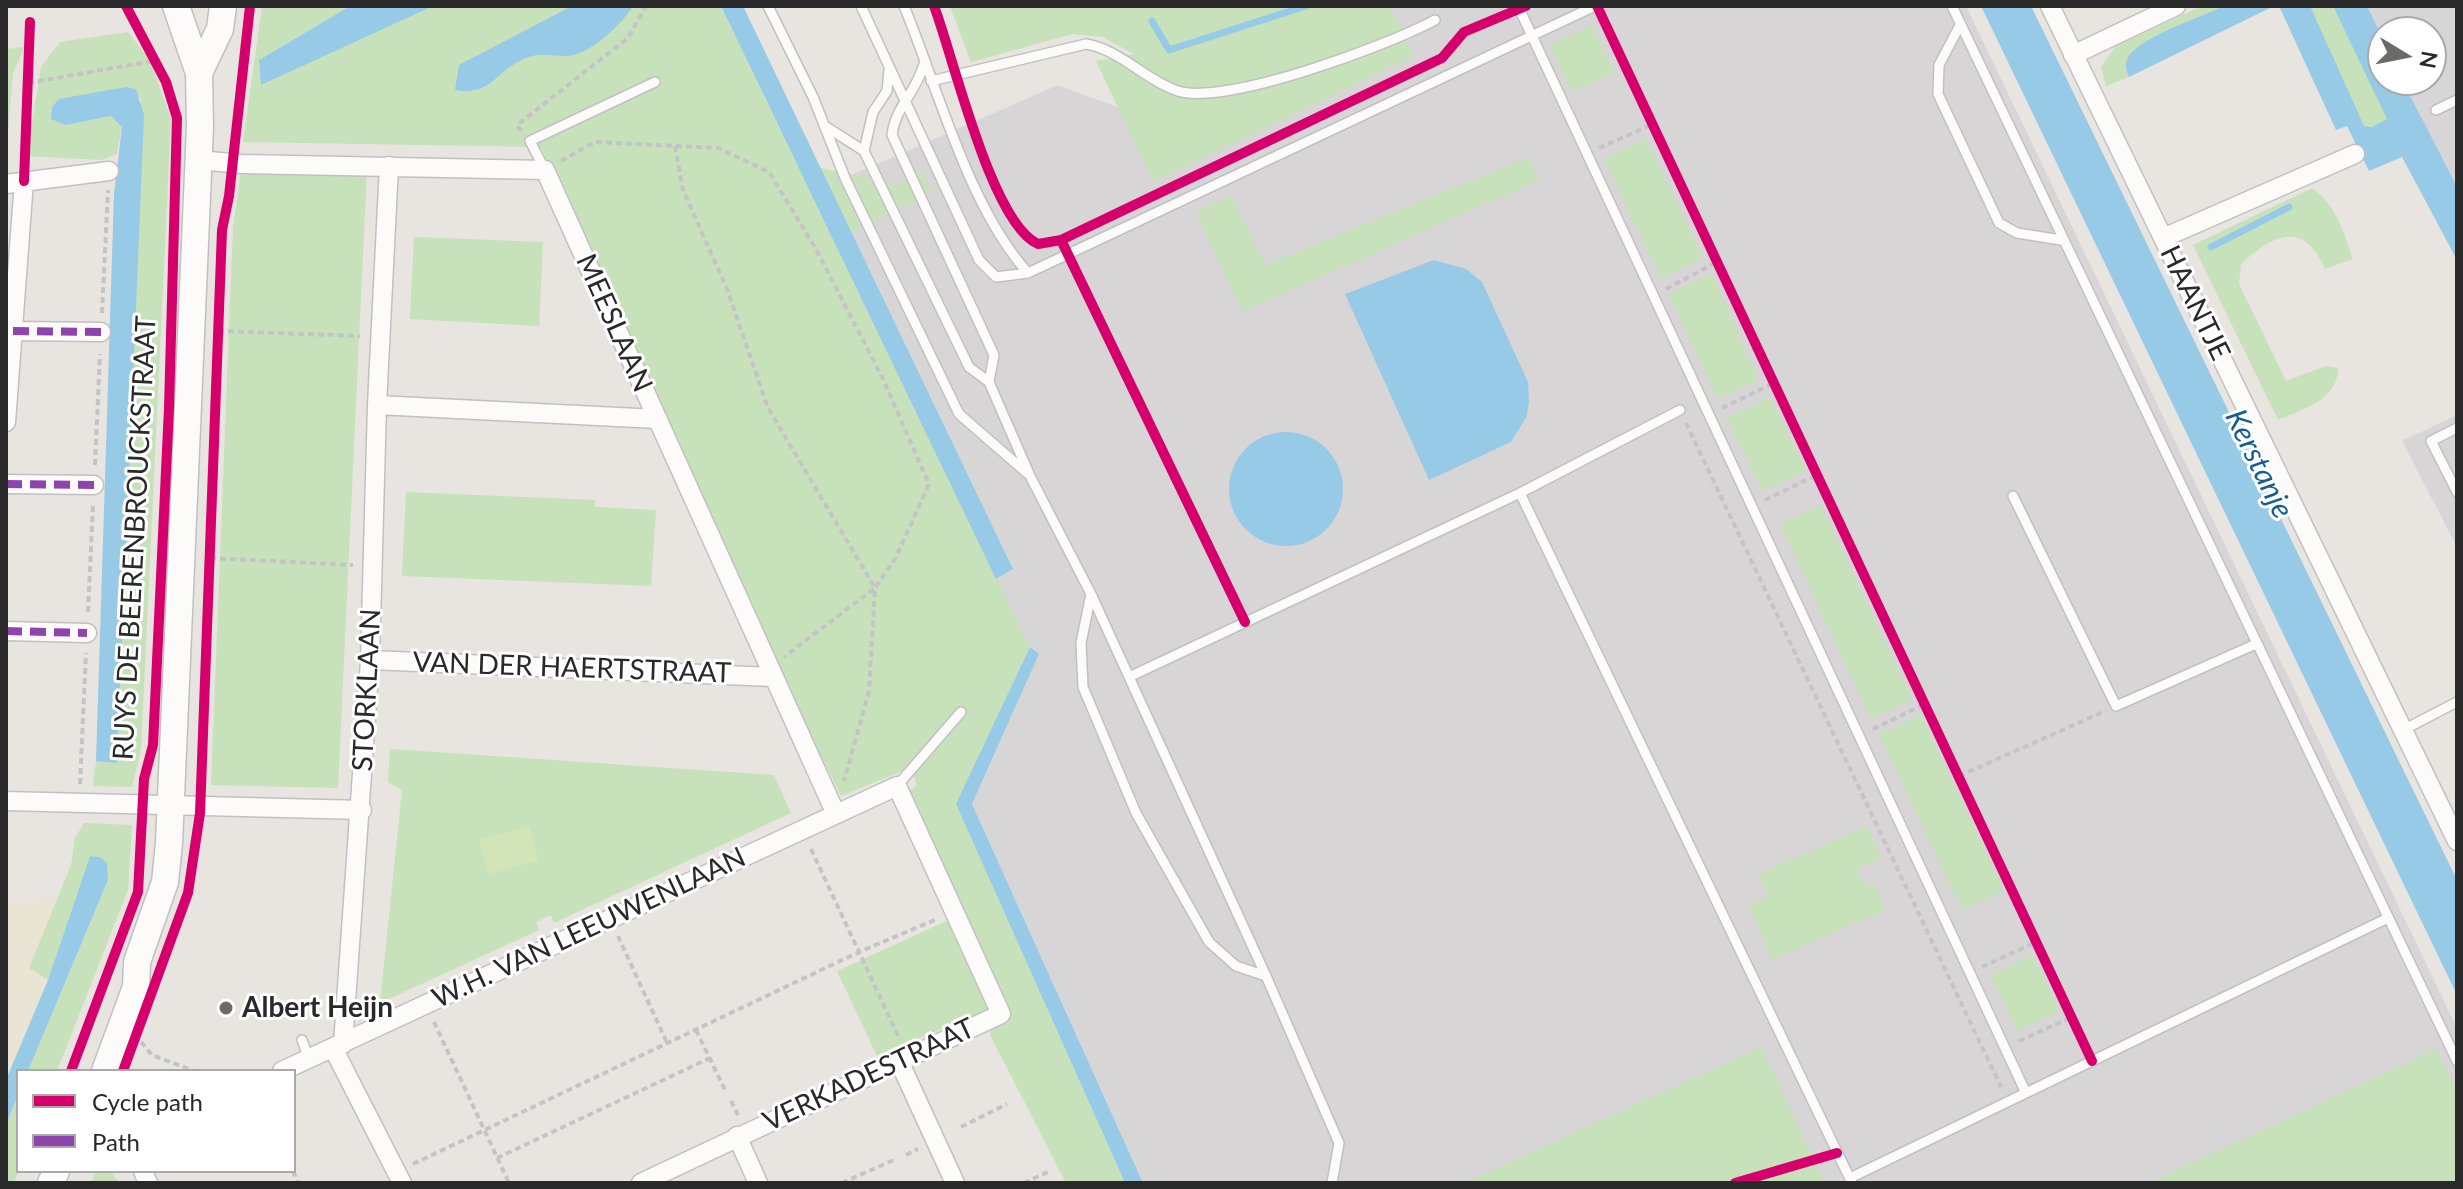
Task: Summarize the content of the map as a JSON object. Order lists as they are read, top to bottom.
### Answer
{
  "streets": {
    "main road": ["RUYS DE BEERENBROUCKSTRAAT"],
    "street": [
      "HAANTJE",
      "MEESLAAN",
      "VAN DER HAERTSTRAAT",
      "STORKLAAN",
      "W.H. VAN LEEUWENLAAN",
      "VERKADESTRAAT"
    ]
  },
  "crossings": [
    ["MEESLAAN", "VAN DER HAERTSTRAAT"],
    ["MEESLAAN", "W.H. VAN LEEUWENLAAN"],
    ["VAN DER HAERTSTRAAT", "STORKLAAN"],
    ["STORKLAAN", "W.H. VAN LEEUWENLAAN"],
    ["W.H. VAN LEEUWENLAAN", "VERKADESTRAAT"]
  ],
  "water": ["Kerstanje"],
  "places": ["Albert Heijn"],
  "legend": ["Cycle path", "Path"],
  "north": "right"
}
